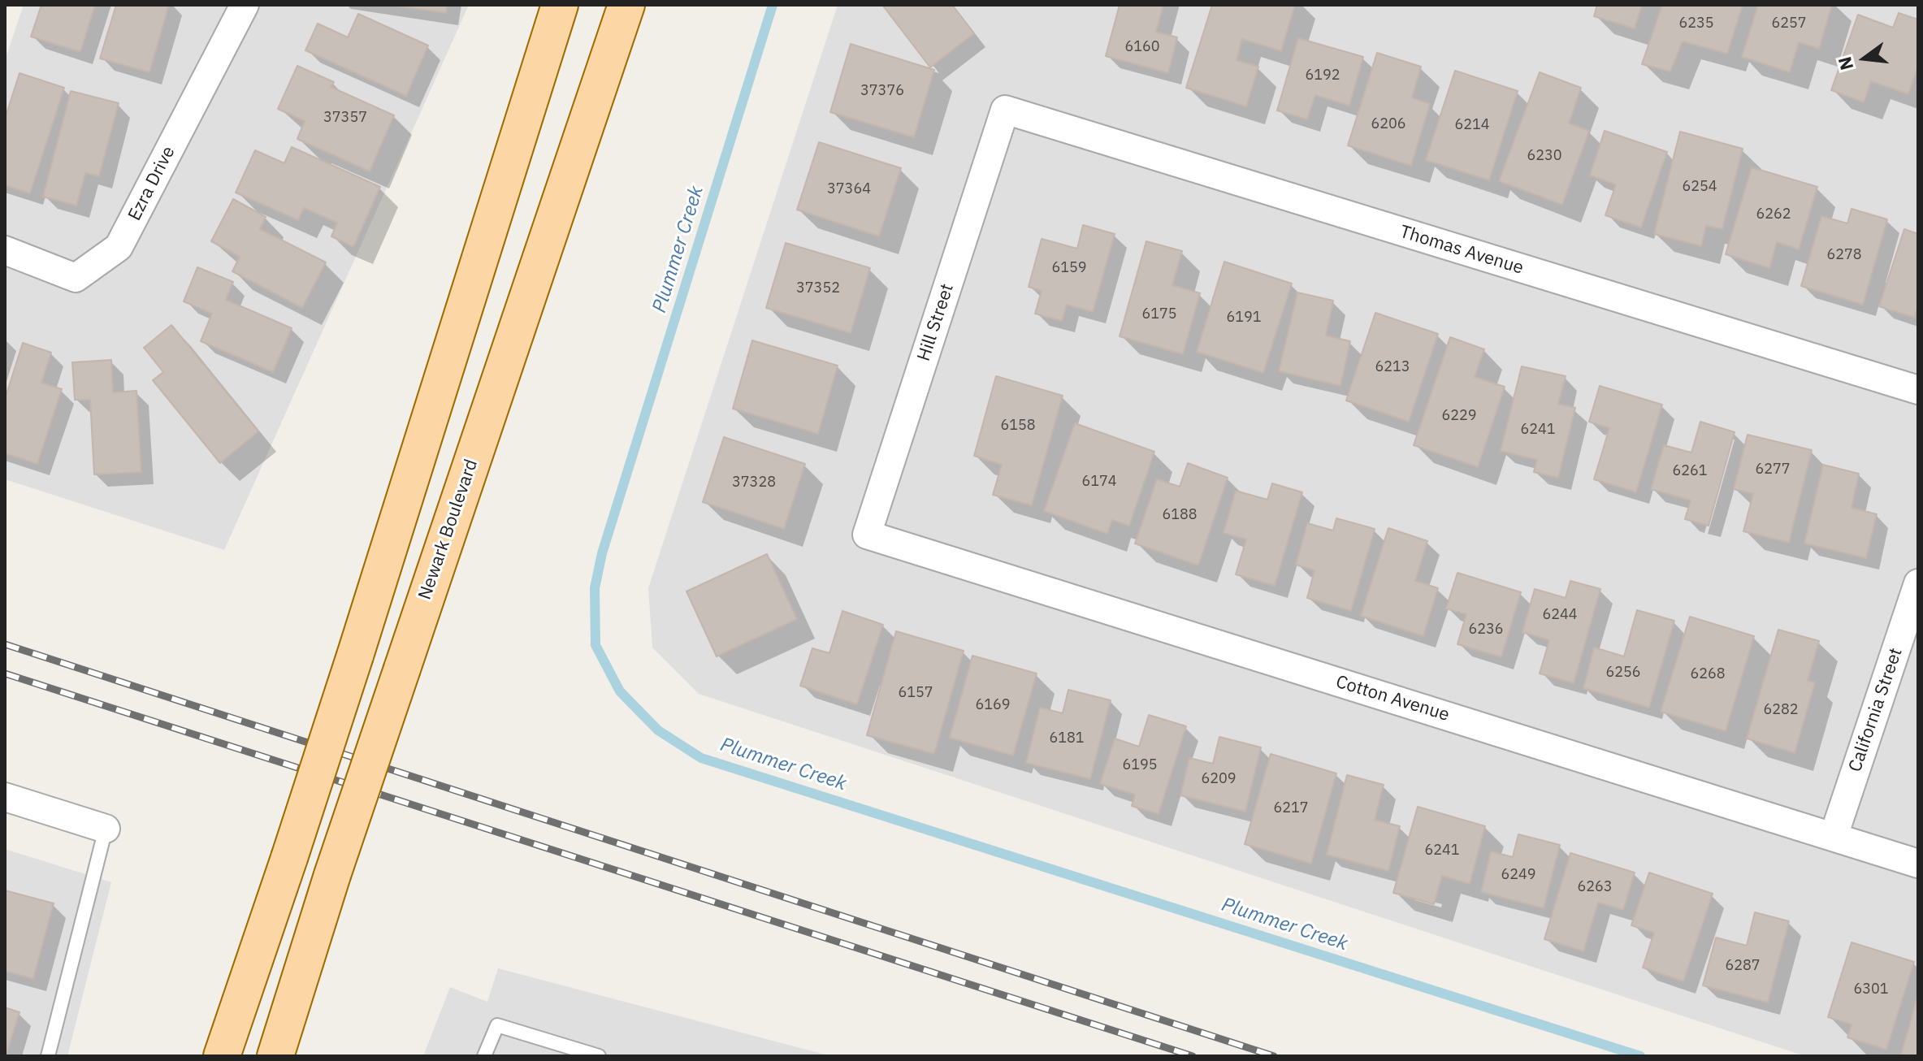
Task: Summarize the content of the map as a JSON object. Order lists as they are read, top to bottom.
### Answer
{
  "streets": {
    "main road": ["Newark Boulevard"],
    "street": [
      "Ezra Drive",
      "Thomas Avenue",
      "Hill Street",
      "Cotton Avenue",
      "California Street"
    ]
  },
  "crossings": [
    ["Thomas Avenue", "Hill Street"],
    ["Hill Street", "Cotton Avenue"],
    ["Cotton Avenue", "California Street"]
  ],
  "water": ["Plummer Creek"],
  "house_numbers": [
    "6235",
    "6257",
    "6160",
    "6192",
    "37376",
    "37357",
    "6206",
    "6214",
    "6230",
    "6254",
    "37364",
    "6262",
    "6278",
    "6159",
    "37352",
    "6175",
    "6191",
    "6213",
    "6229",
    "6158",
    "6241",
    "6277",
    "6261",
    "6174",
    "37328",
    "6188",
    "6244",
    "6236",
    "6256",
    "6268",
    "6157",
    "6169",
    "6282",
    "6181",
    "6195",
    "6209",
    "6217",
    "6241",
    "6249",
    "6263",
    "6287",
    "6301"
  ],
  "north": "left"
}
